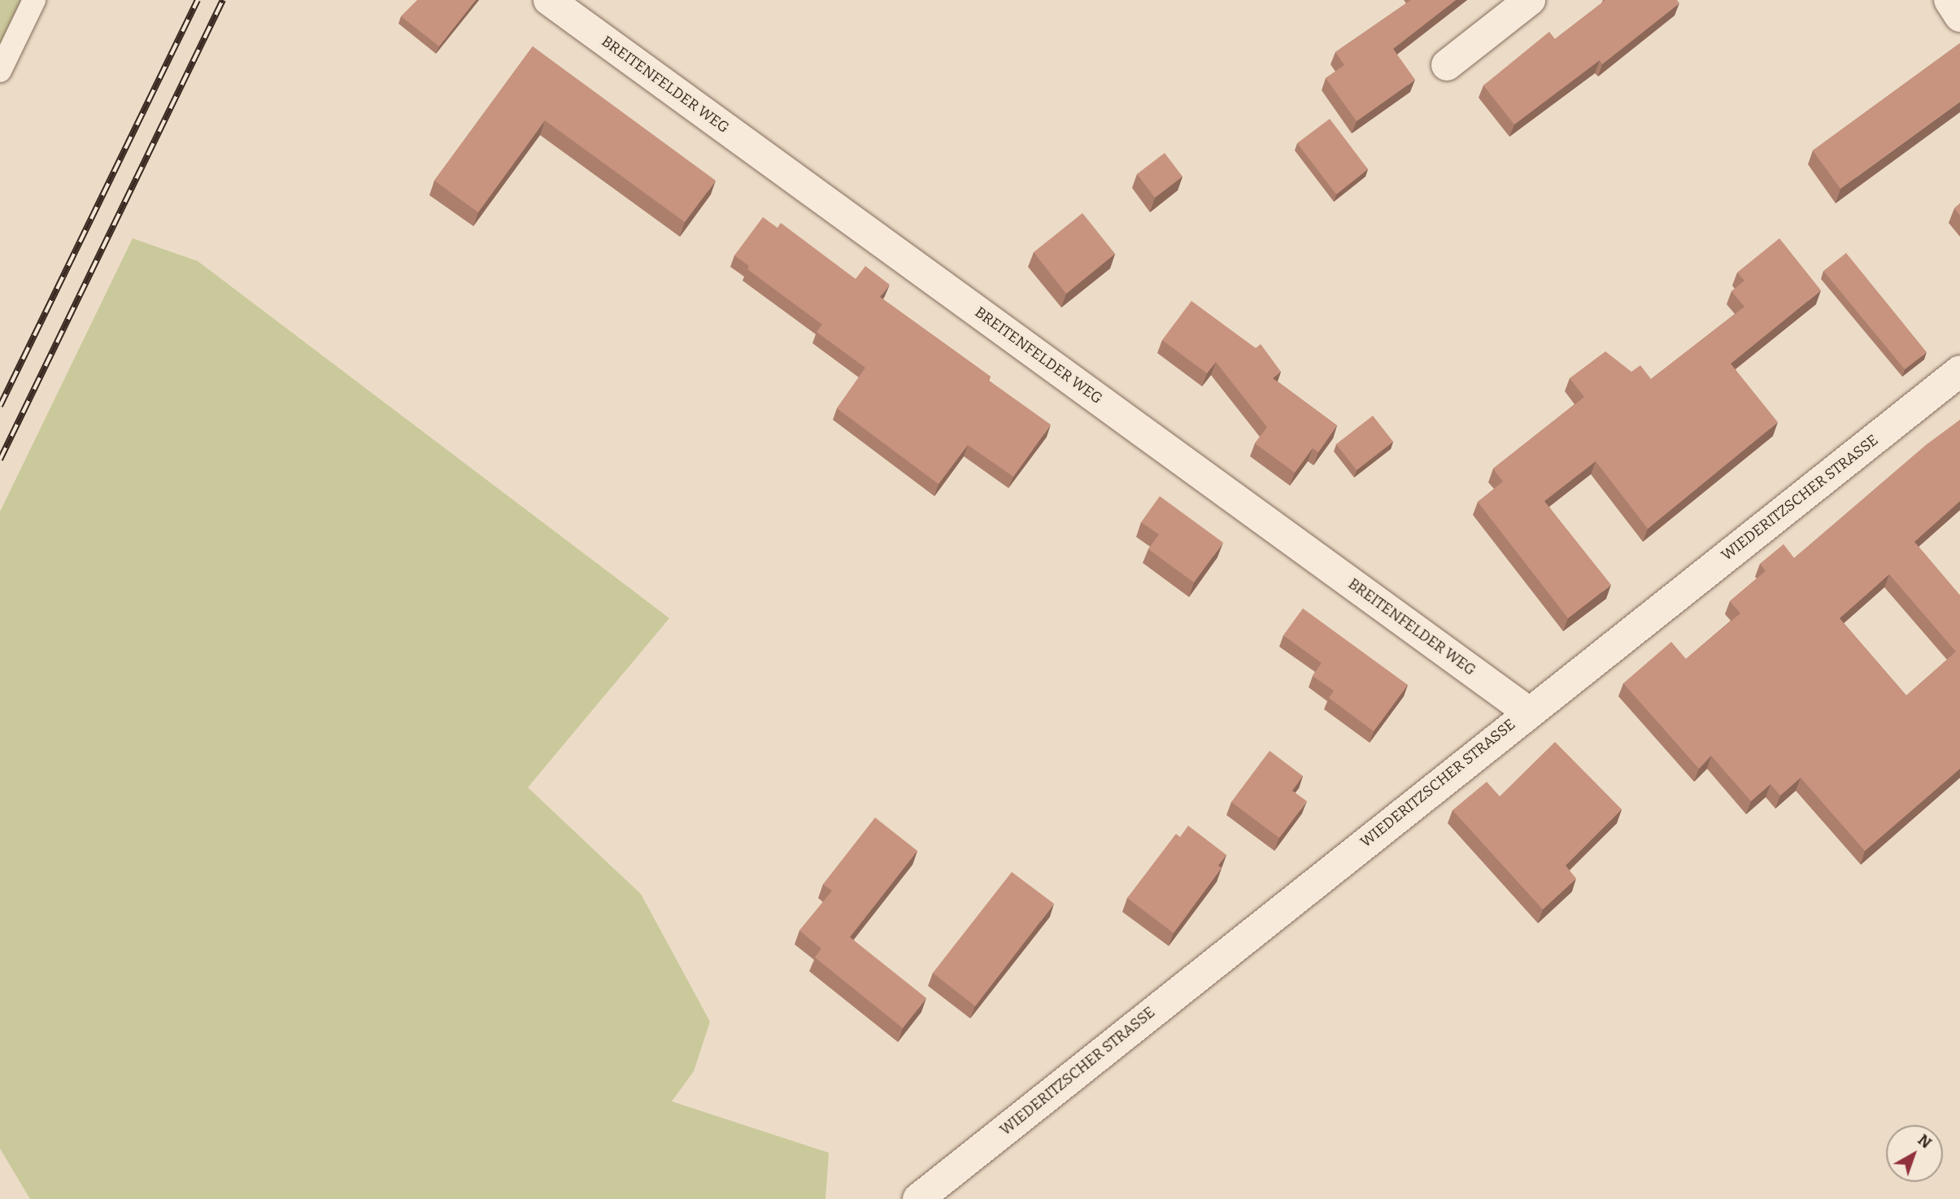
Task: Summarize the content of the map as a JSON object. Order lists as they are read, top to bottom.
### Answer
{
  "streets": {
    "street": ["BREITENFELDER WEG", "WIEDERITZSCHER STRASSE"]
  },
  "crossings": [
    ["BREITENFELDER WEG", "WIEDERITZSCHER STRASSE"]
  ],
  "north": "top right"
}
